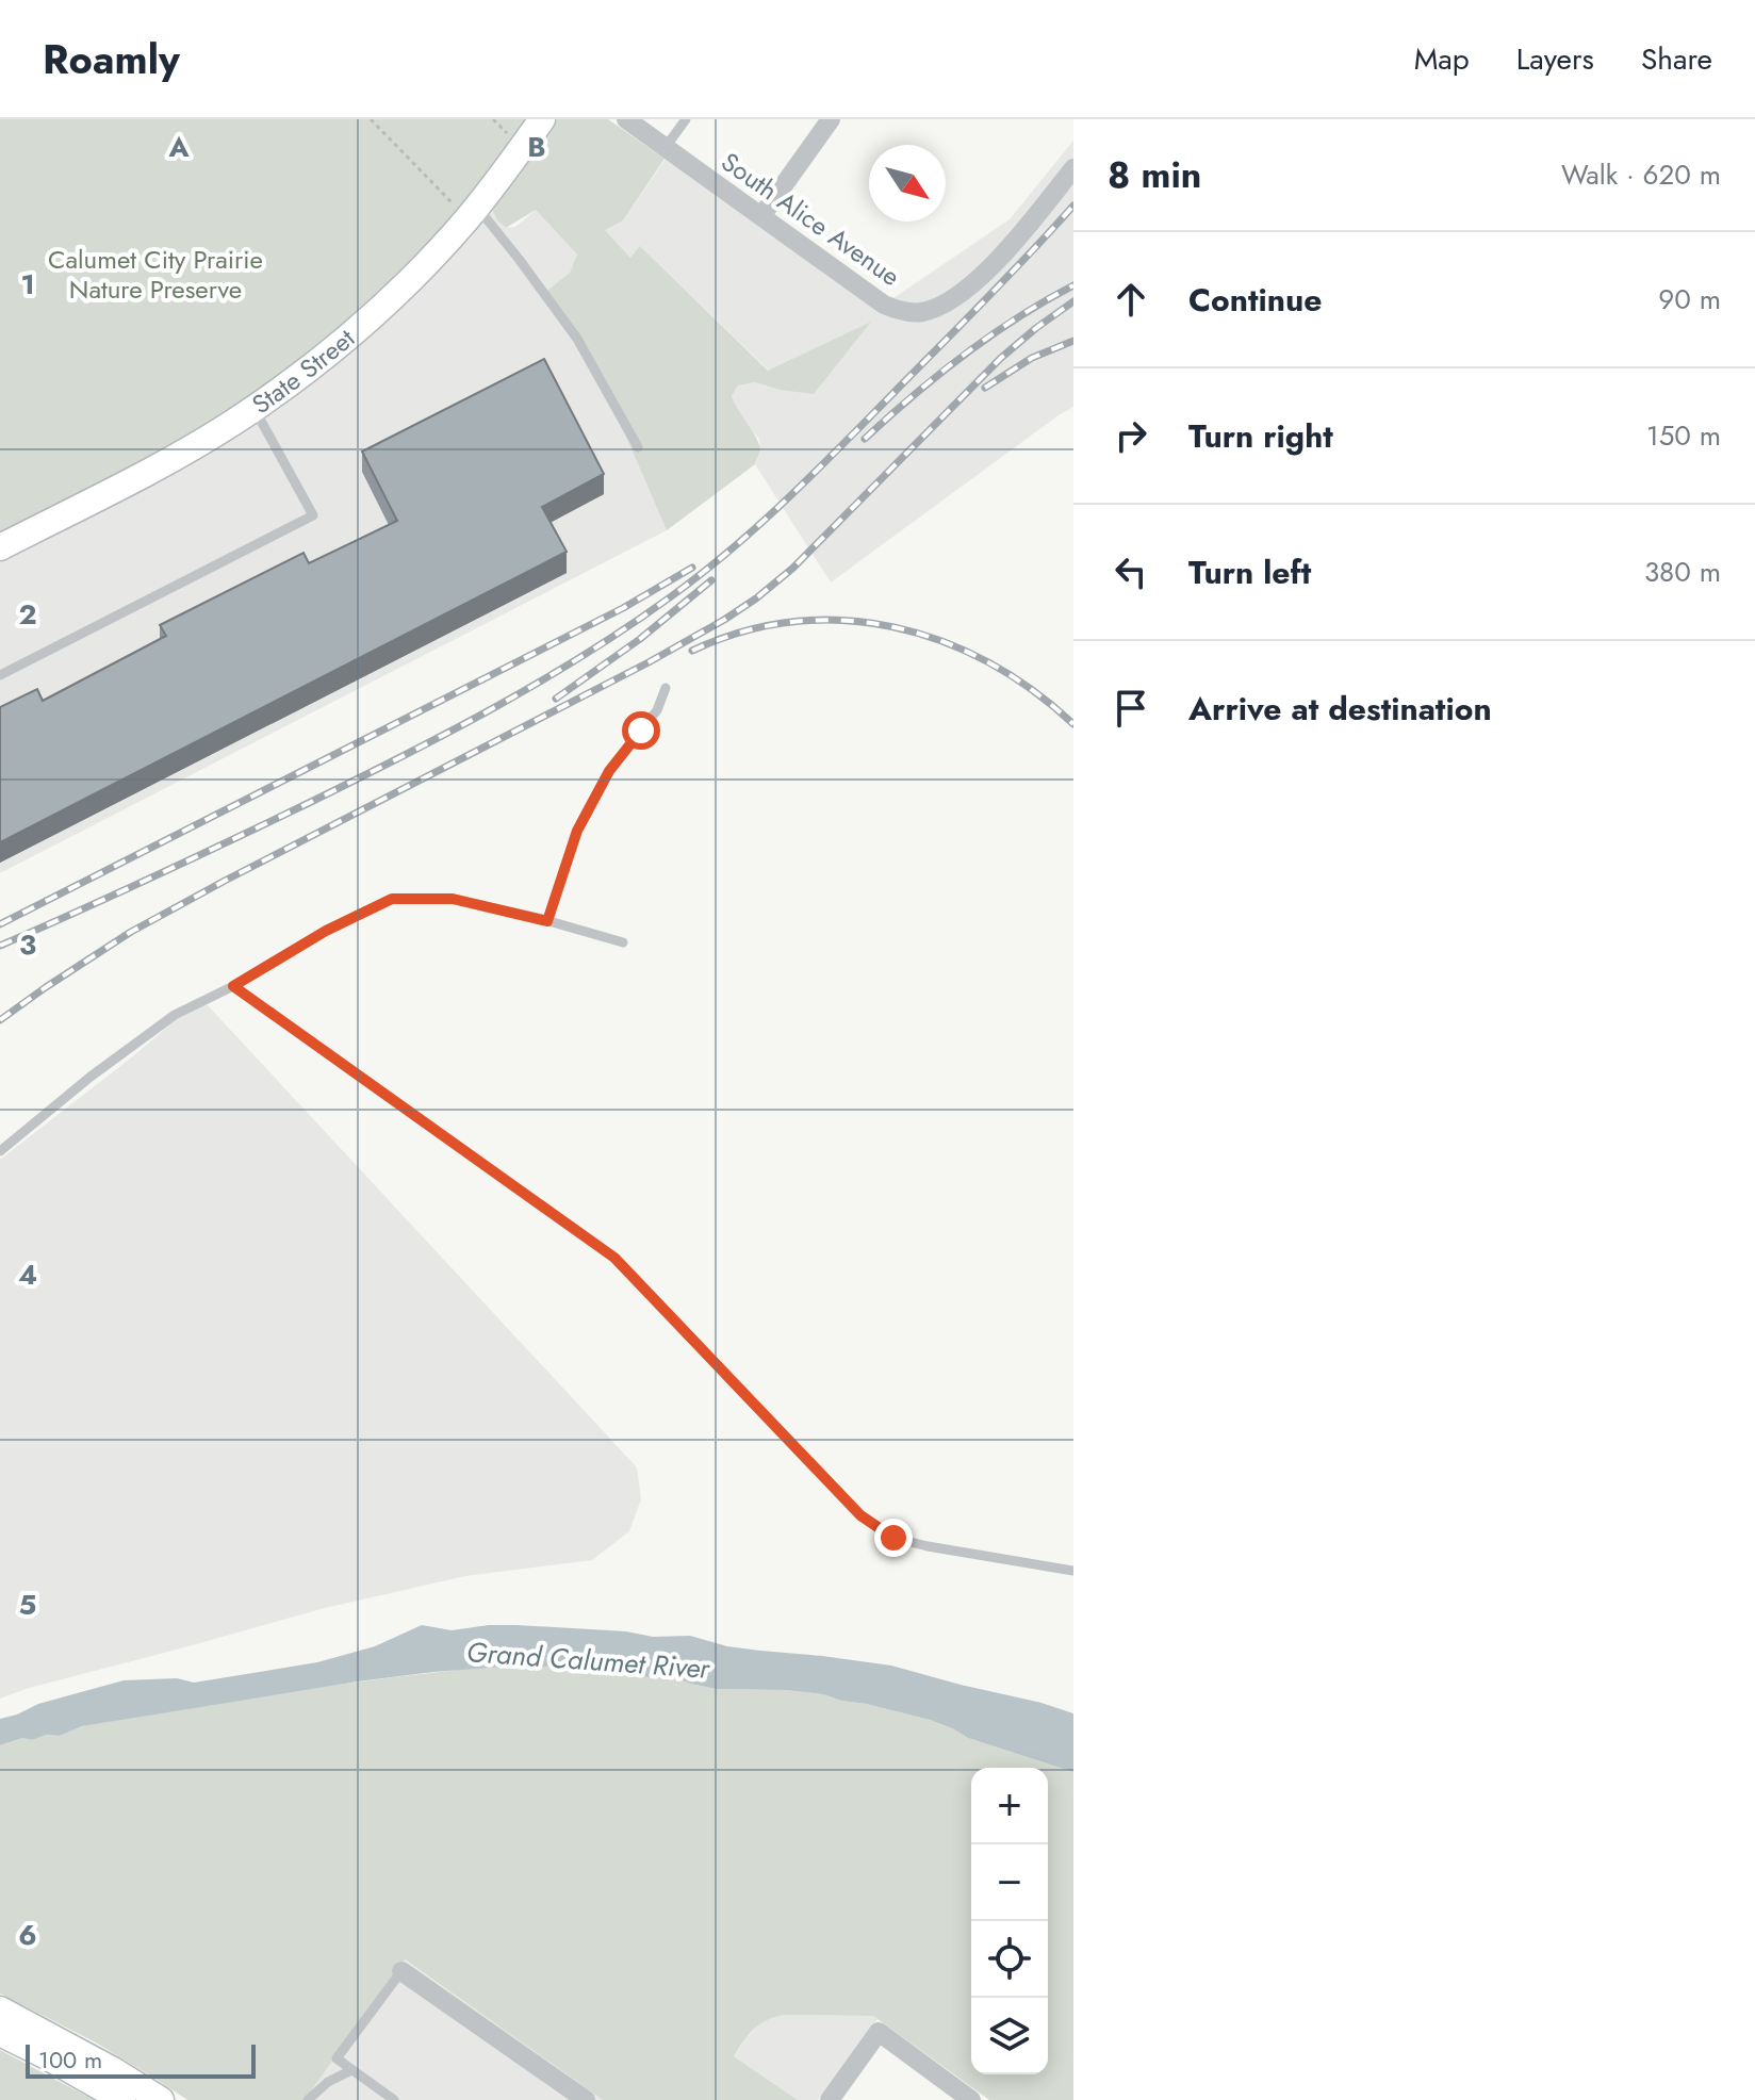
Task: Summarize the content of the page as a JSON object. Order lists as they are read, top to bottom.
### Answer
{
  "streets": {
    "street": ["South Alice Avenue", "State Street"]
  },
  "water": ["Grand Calumet River"],
  "parks": ["Calumet City Prairie Nature Preserve"],
  "scale_bar": "100 m",
  "north": "bottom right",
  "page": {
    "header": "Roamly",
    "nav": ["Map", "Layers", "Share"],
    "heading": ["8 min", "Walk · 620 m"],
    "list": [
      ["Continue", "90 m"],
      ["Turn right", "150 m"],
      ["Turn left", "380 m"],
      "Arrive at destination"
    ],
    "map_buttons": ["+", "−"],
    "scale": "100 m"
  },
  "grid": {
    "columns": ["A", "B"],
    "rows": [
      "1",
      "2",
      "3",
      "4",
      "5",
      "6"
    ]
  }
}
